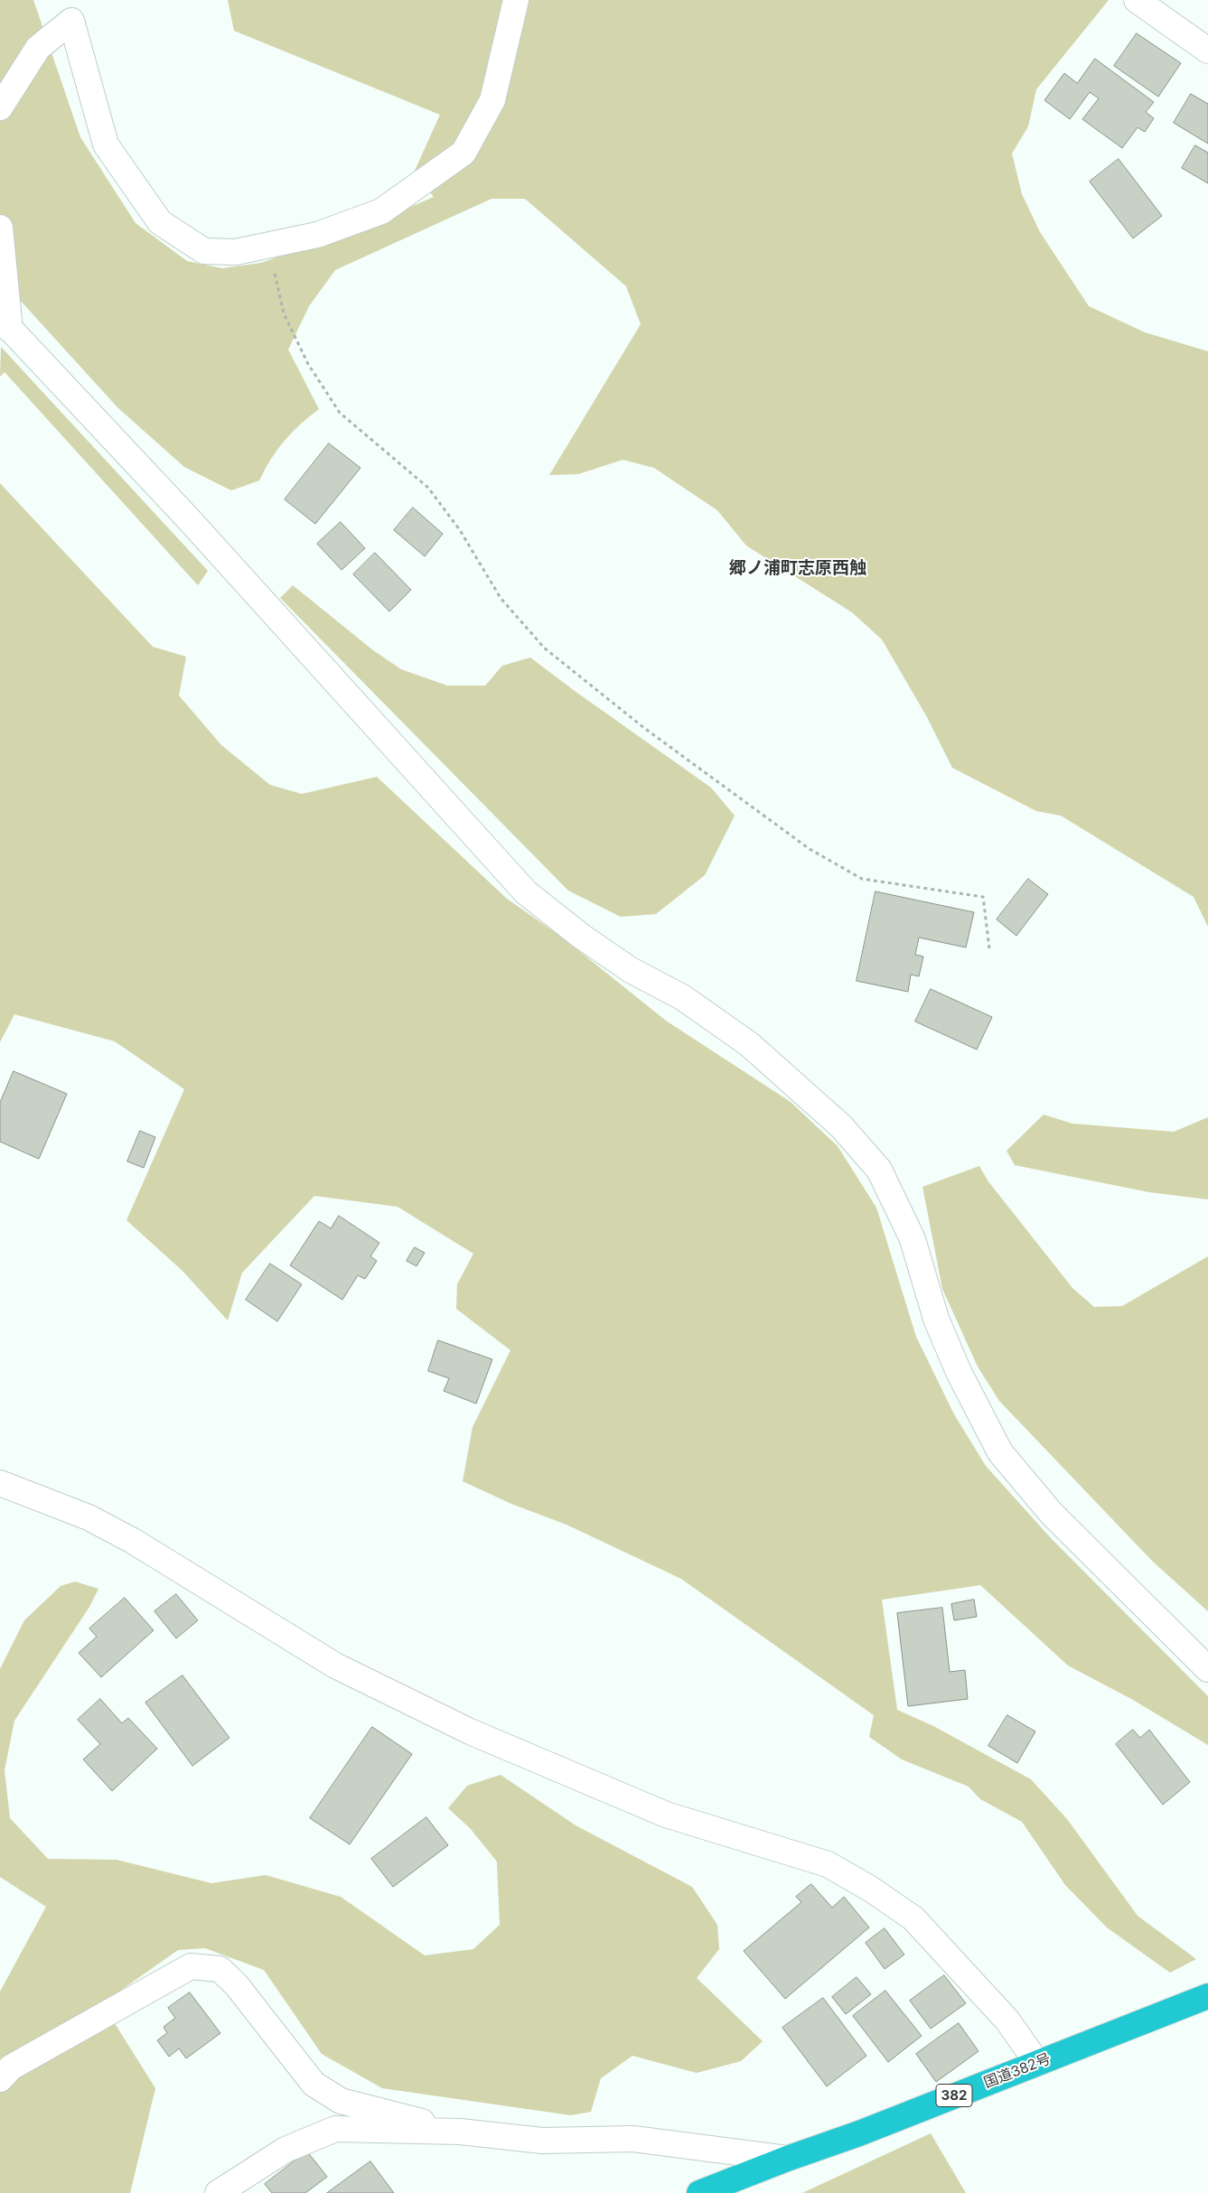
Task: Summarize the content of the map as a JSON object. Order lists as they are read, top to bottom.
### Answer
{
  "streets": {
    "highway": ["国道382号", "382"]
  },
  "districts": ["郷ノ浦町志原西触"]
}
